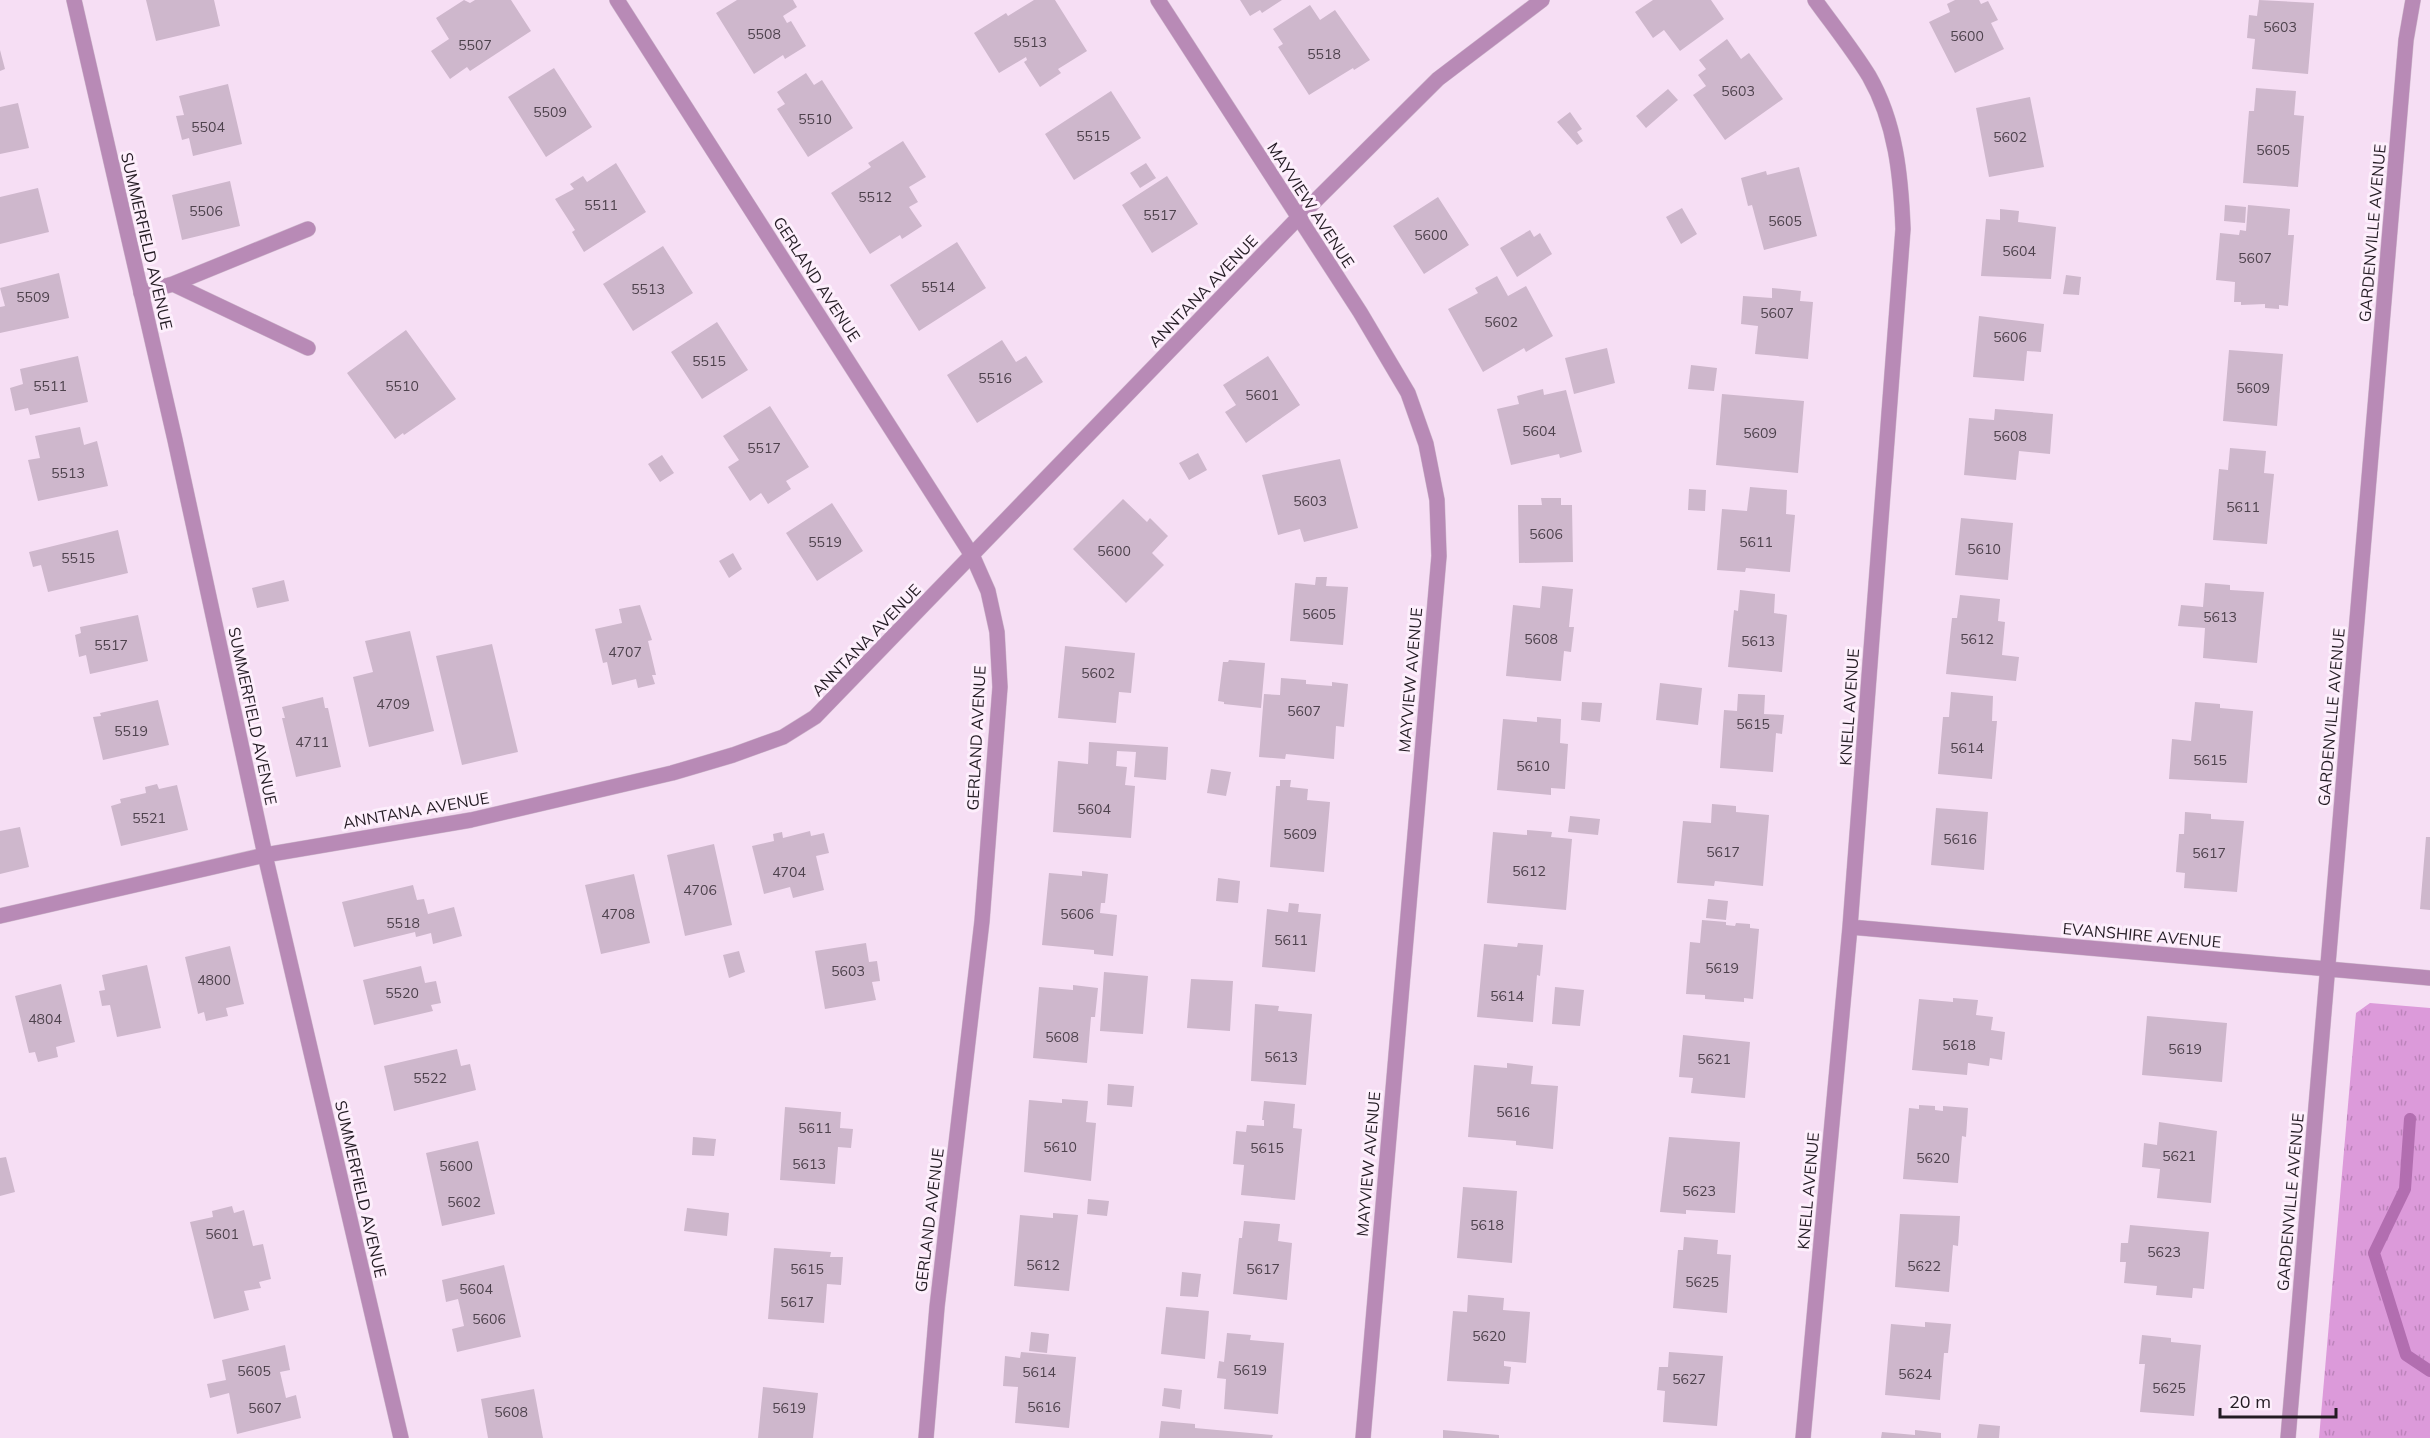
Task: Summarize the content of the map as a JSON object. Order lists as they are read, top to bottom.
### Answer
{
  "streets": {
    "street": [
      "MAYVIEW AVENUE",
      "GARDENVILLE AVENUE",
      "SUMMERFIELD AVENUE",
      "GERLAND AVENUE",
      "ANNTANA AVENUE",
      "KNELL AVENUE",
      "EVANSHIRE AVENUE"
    ]
  },
  "crossings": [
    ["MAYVIEW AVENUE", "ANNTANA AVENUE"],
    ["GARDENVILLE AVENUE", "EVANSHIRE AVENUE"],
    ["SUMMERFIELD AVENUE", "ANNTANA AVENUE"],
    ["GERLAND AVENUE", "ANNTANA AVENUE"],
    ["KNELL AVENUE", "EVANSHIRE AVENUE"]
  ],
  "house_numbers": [
    "5603",
    "5508",
    "5600",
    "5513",
    "5507",
    "5518",
    "5603",
    "5509",
    "5510",
    "5504",
    "5515",
    "5602",
    "5605",
    "5512",
    "5511",
    "5506",
    "5517",
    "5605",
    "5600",
    "5604",
    "5607",
    "5514",
    "5513",
    "5509",
    "5607",
    "5602",
    "5606",
    "5515",
    "5516",
    "5511",
    "5510",
    "5609",
    "5601",
    "5604",
    "5609",
    "5608",
    "5517",
    "5513",
    "5603",
    "5611",
    "5606",
    "5519",
    "5611",
    "5610",
    "5600",
    "5515",
    "5605",
    "5613",
    "5608",
    "5612",
    "5613",
    "5517",
    "4707",
    "5602",
    "4709",
    "5607",
    "5615",
    "5519",
    "4711",
    "5614",
    "5615",
    "5610",
    "5604",
    "5521",
    "5609",
    "5616",
    "5617",
    "5617",
    "5612",
    "4704",
    "4706",
    "4708",
    "5606",
    "5518",
    "5611",
    "5619",
    "5603",
    "4800",
    "5520",
    "5614",
    "4804",
    "5608",
    "5618",
    "5619",
    "5613",
    "5621",
    "5522",
    "5616",
    "5611",
    "5610",
    "5615",
    "5621",
    "5620",
    "5613",
    "5600",
    "5623",
    "5602",
    "5618",
    "5601",
    "5623",
    "5612",
    "5622",
    "5615",
    "5617",
    "5625",
    "5604",
    "5617",
    "5606",
    "5620",
    "5619",
    "5605",
    "5614",
    "5624",
    "5627",
    "5625",
    "5616",
    "5607",
    "5619",
    "5608"
  ],
  "scale_bar": "20 m"
}
